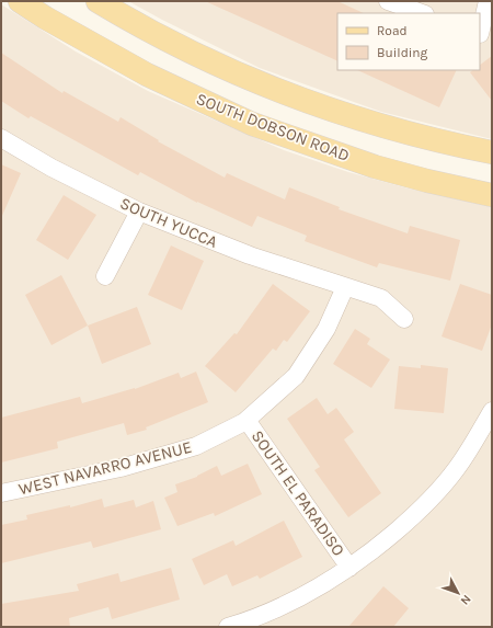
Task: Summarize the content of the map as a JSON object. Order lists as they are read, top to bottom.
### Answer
{
  "streets": {
    "main road": ["SOUTH DOBSON ROAD"],
    "street": ["SOUTH YUCCA", "WEST NAVARRO AVENUE", "SOUTH EL PARADISO"]
  },
  "crossings": [
    ["SOUTH YUCCA", "WEST NAVARRO AVENUE"],
    ["WEST NAVARRO AVENUE", "SOUTH EL PARADISO"]
  ],
  "legend": ["Road", "Building"],
  "north": "bottom right"
}
